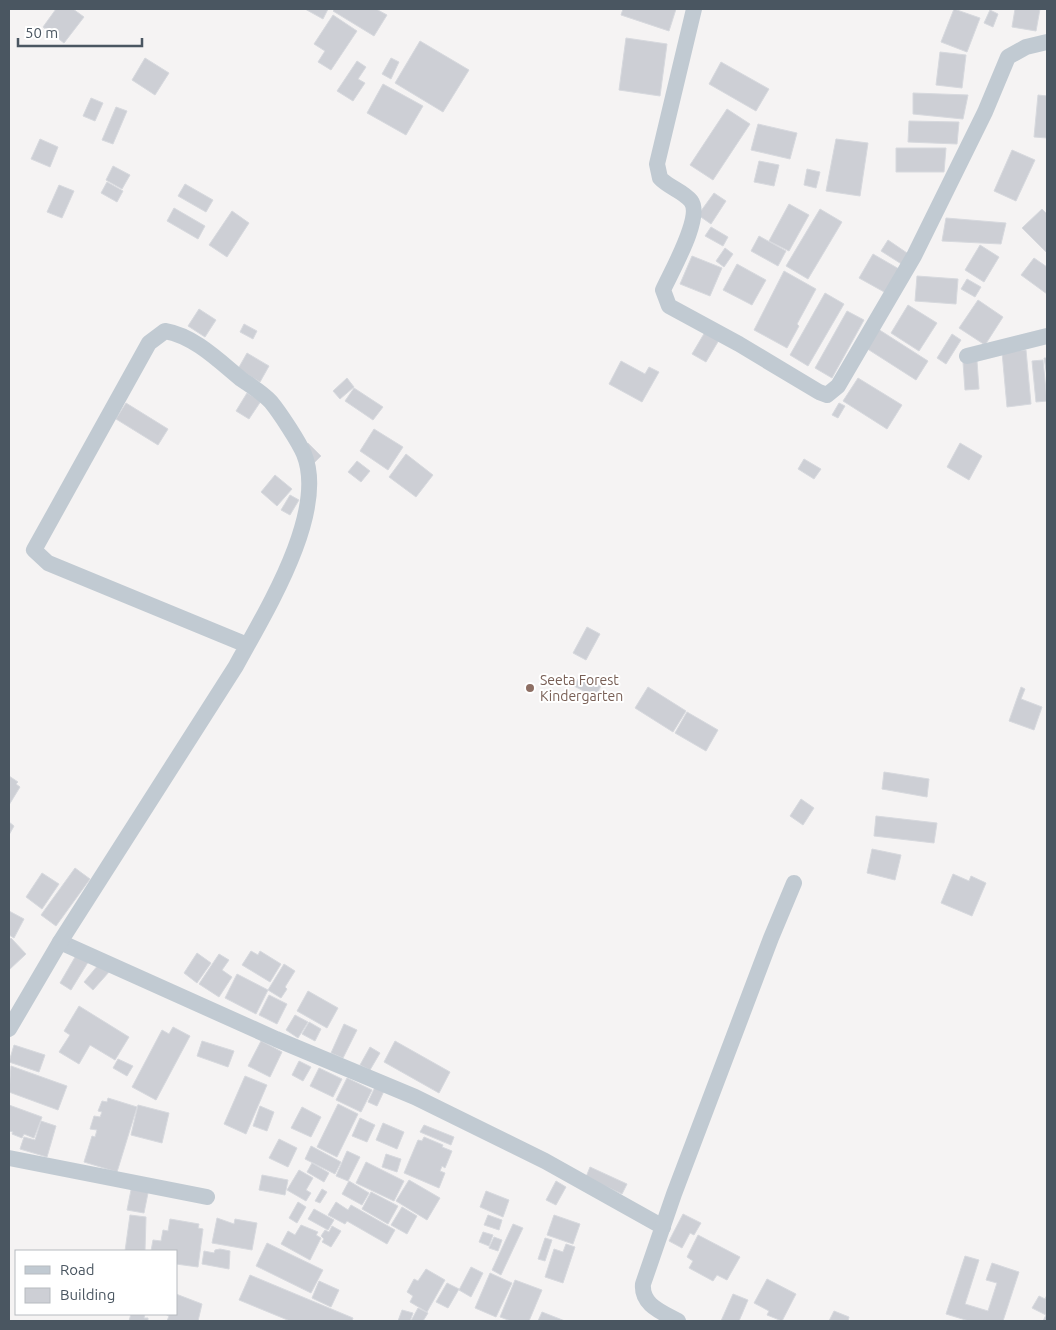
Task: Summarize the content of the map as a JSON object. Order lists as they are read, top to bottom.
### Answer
{
  "places": ["Seeta Forest Kindergarten"],
  "legend": ["Road", "Building"],
  "scale_bar": "50 m"
}
